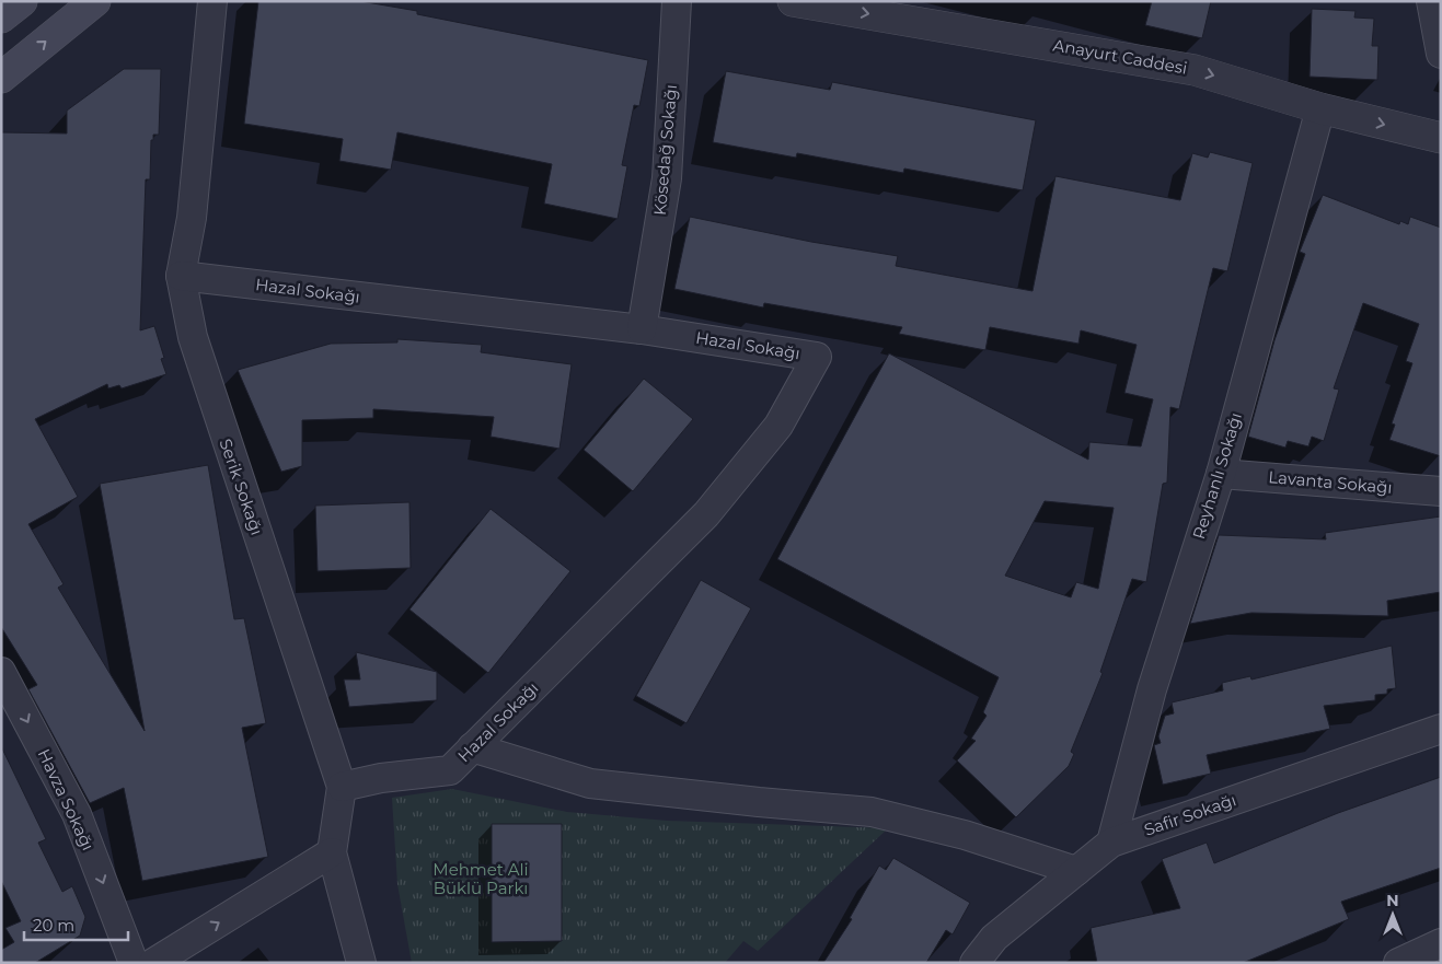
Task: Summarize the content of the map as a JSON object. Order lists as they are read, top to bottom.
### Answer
{
  "streets": {
    "street": [
      "Anayurt Caddesi",
      "Kösedağ Sokağı",
      "Hazal Sokağı",
      "Reyhanlı Sokağı",
      "Lavanta Sokağı",
      "Serik Sokağı",
      "Havza Sokağı",
      "Safir Sokağı"
    ]
  },
  "crossings": [
    ["Anayurt Caddesi", "Reyhanlı Sokağı"],
    ["Kösedağ Sokağı", "Hazal Sokağı"],
    ["Hazal Sokağı", "Serik Sokağı"],
    ["Reyhanlı Sokağı", "Lavanta Sokağı"],
    ["Reyhanlı Sokağı", "Safir Sokağı"]
  ],
  "one_way": ["Anayurt Caddesi", "Havza Sokağı"],
  "parks": ["Mehmet Ali Büklü Parkı"],
  "scale_bar": "20 m",
  "north": "top"
}
